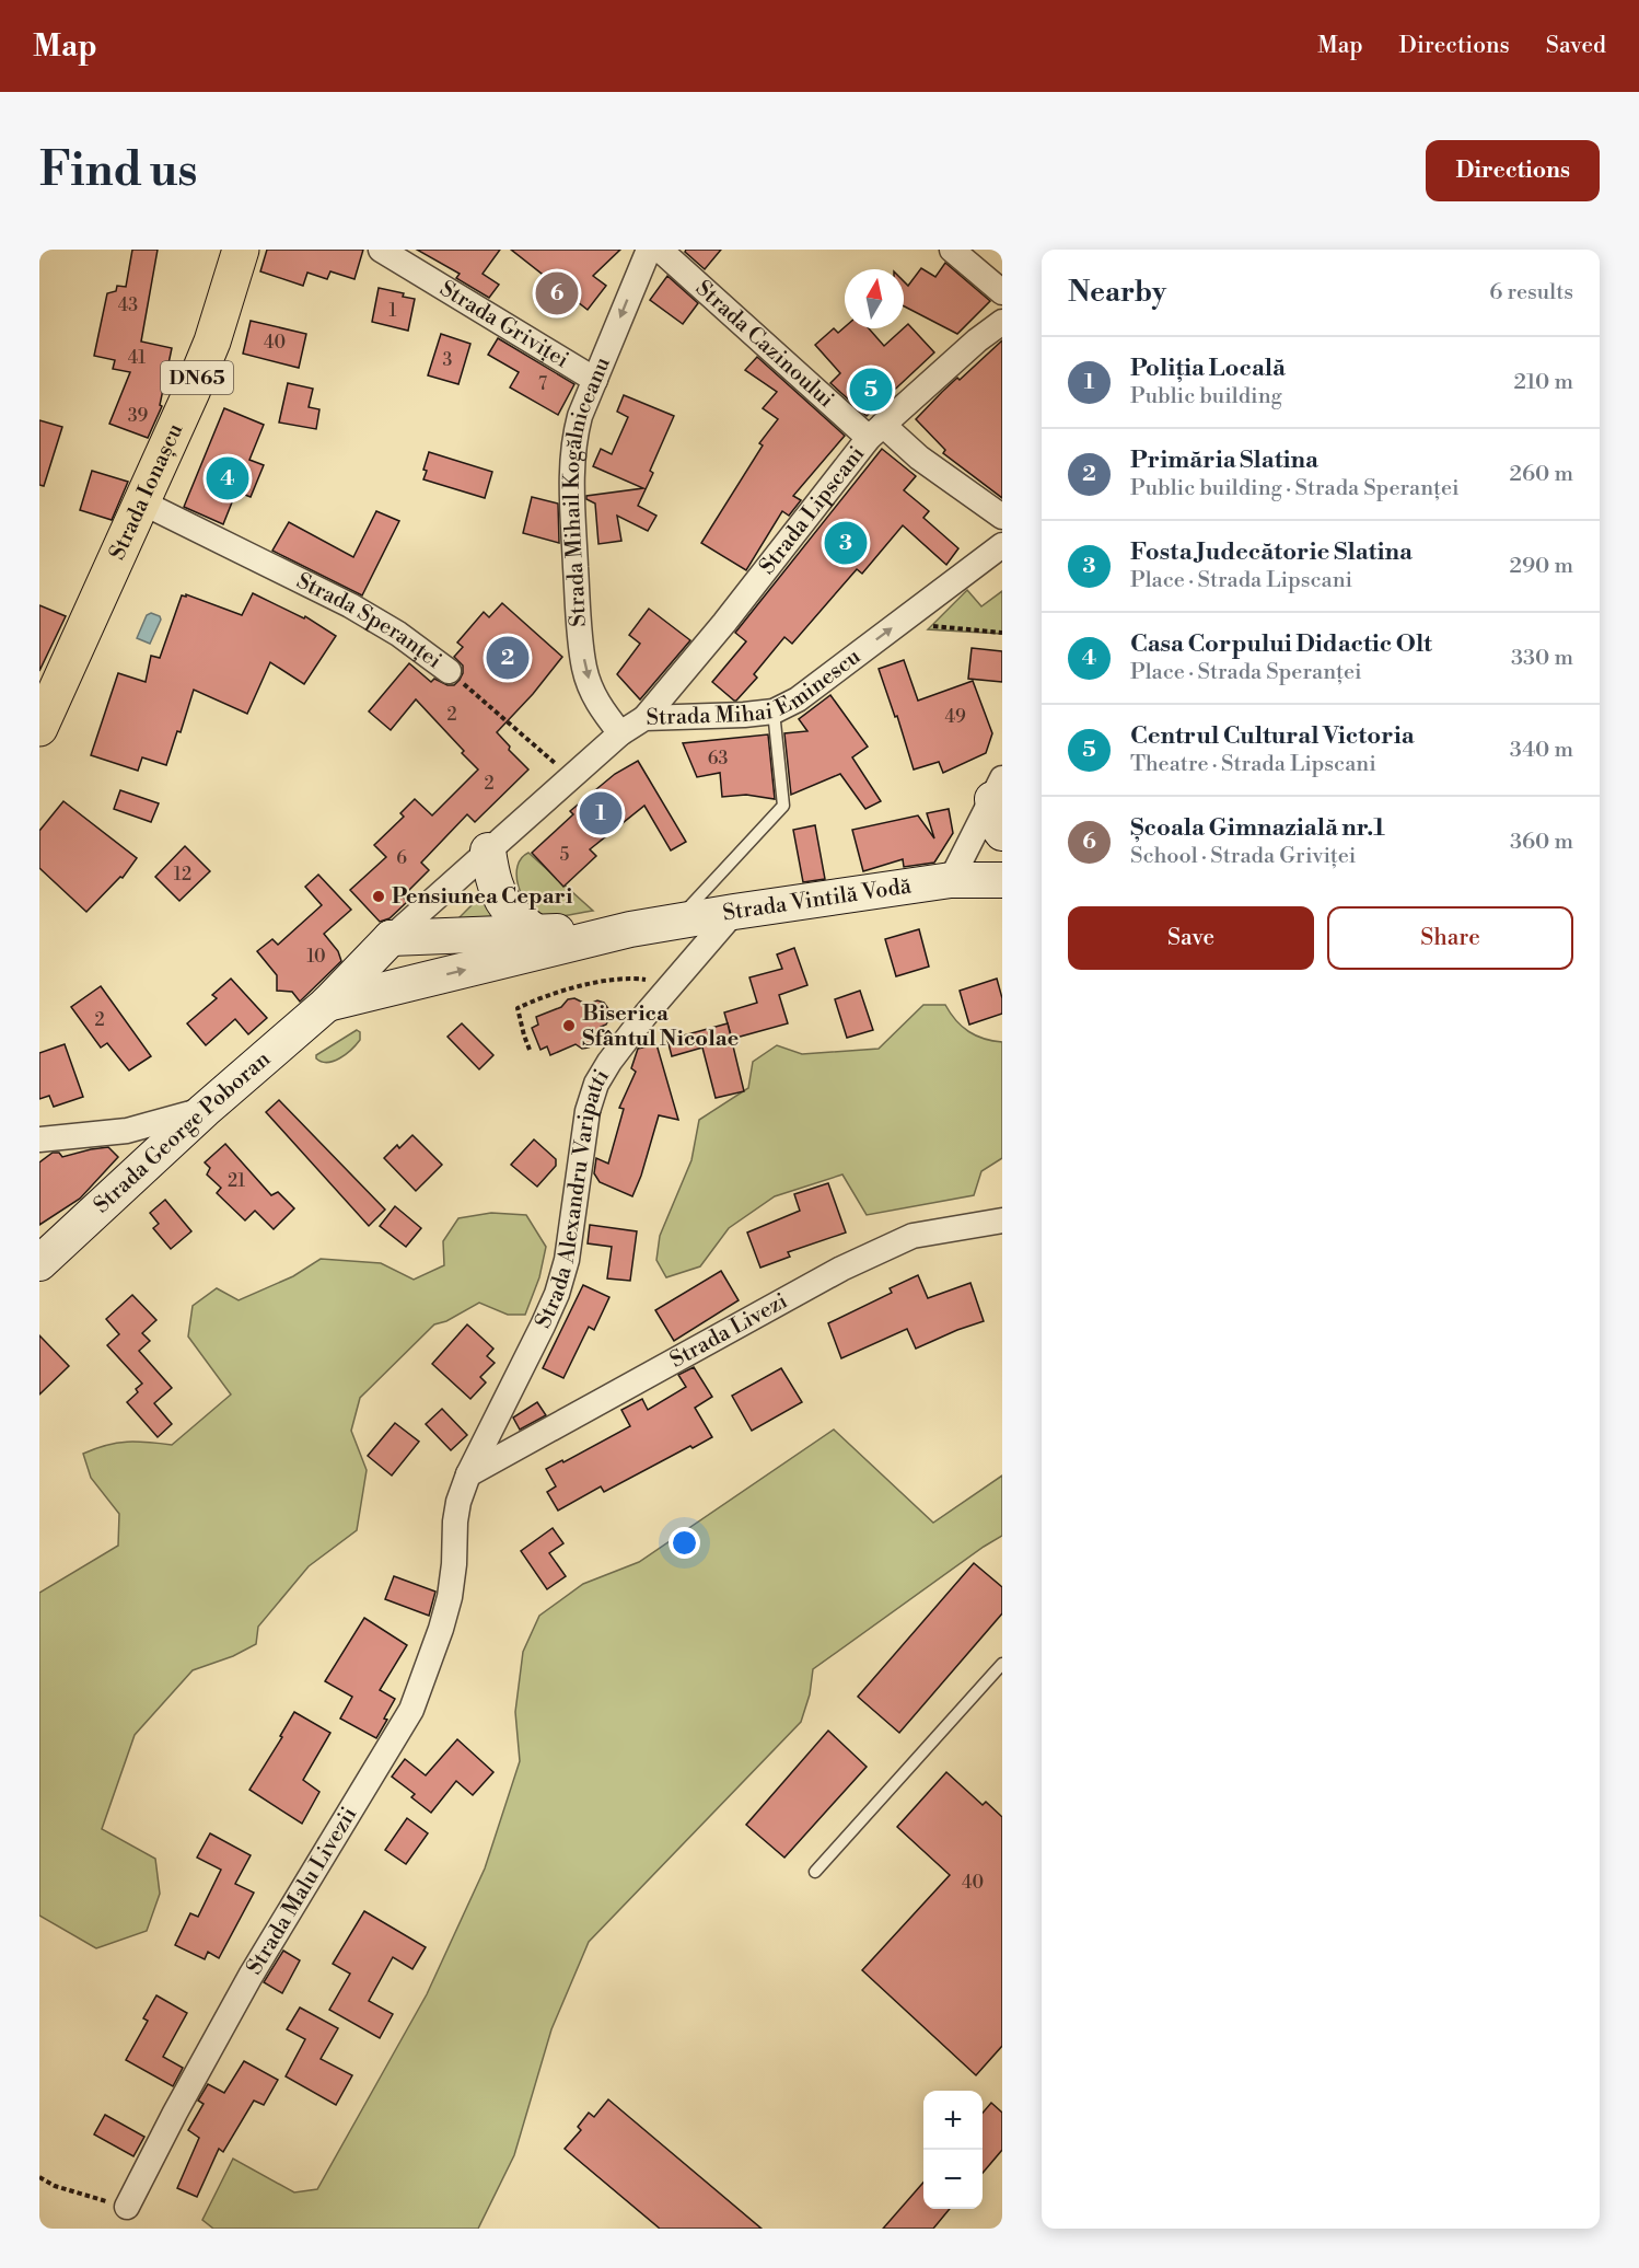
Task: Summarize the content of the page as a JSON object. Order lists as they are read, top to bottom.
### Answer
{
  "streets": {
    "main road": [
      "DN65",
      "Strada Ionașcu",
      "Strada Vintilă Vodă",
      "Strada George Poboran"
    ],
    "street": [
      "Strada Griviței",
      "Strada Cazinoului",
      "Strada Mihail Kogălniceanu",
      "Strada Lipscani",
      "Strada Speranței",
      "Strada Mihai Eminescu",
      "Strada Alexandru Varipatti",
      "Strada Livezi",
      "Strada Malu Livezii"
    ]
  },
  "crossings": [
    ["Strada Griviței", "Strada Mihail Kogălniceanu"],
    ["Strada Cazinoului", "Strada Lipscani"],
    ["Strada Ionașcu", "Strada Speranței"],
    ["Strada Mihail Kogălniceanu", "Strada Mihai Eminescu"],
    ["Strada Lipscani", "Strada Mihai Eminescu"],
    ["Strada Speranței", "Strada Mihai Eminescu"],
    ["Strada Mihai Eminescu", "Strada Vintilă Vodă"],
    ["Strada Mihai Eminescu", "Strada George Poboran"],
    ["Strada Vintilă Vodă", "Strada George Poboran"],
    ["Strada Vintilă Vodă", "Strada Alexandru Varipatti"],
    ["Strada Alexandru Varipatti", "Strada Livezi"],
    ["Strada Alexandru Varipatti", "Strada Malu Livezii"],
    ["Strada Livezi", "Strada Malu Livezii"]
  ],
  "one_way": ["Strada Mihail Kogălniceanu"],
  "places": ["Pensiunea Cepari", "Biserica Sfântul Nicolae"],
  "house_numbers": [
    "43",
    "1",
    "40",
    "41",
    "3",
    "7",
    "39",
    "2",
    "49",
    "63",
    "2",
    "5",
    "6",
    "12",
    "10",
    "2",
    "21",
    "40"
  ],
  "north": "top",
  "page": {
    "header": "Map",
    "nav": ["Map", "Directions", "Saved"],
    "buttons": [
      "Directions",
      ["Save", "Share"]
    ],
    "title": "Find us",
    "heading": ["Nearby", "6 results"],
    "pins": [
      "6",
      "5",
      "4",
      "3",
      "2",
      "1"
    ],
    "list": [
      {
        "mark": "1",
        "name": "Poliția Locală",
        "note": "Public building",
        "value": "210 m"
      },
      {
        "mark": "2",
        "name": "Primăria Slatina",
        "note": "Public building · Strada Speranței",
        "value": "260 m"
      },
      {
        "mark": "3",
        "name": "Fosta Judecătorie Slatina",
        "note": "Place · Strada Lipscani",
        "value": "290 m"
      },
      {
        "mark": "4",
        "name": "Casa Corpului Didactic Olt",
        "note": "Place · Strada Speranței",
        "value": "330 m"
      },
      {
        "mark": "5",
        "name": "Centrul Cultural Victoria",
        "note": "Theatre · Strada Lipscani",
        "value": "340 m"
      },
      {
        "mark": "6",
        "name": "Școala Gimnazială nr.1",
        "note": "School · Strada Griviței",
        "value": "360 m"
      }
    ],
    "map_buttons": ["+", "−"]
  }
}
